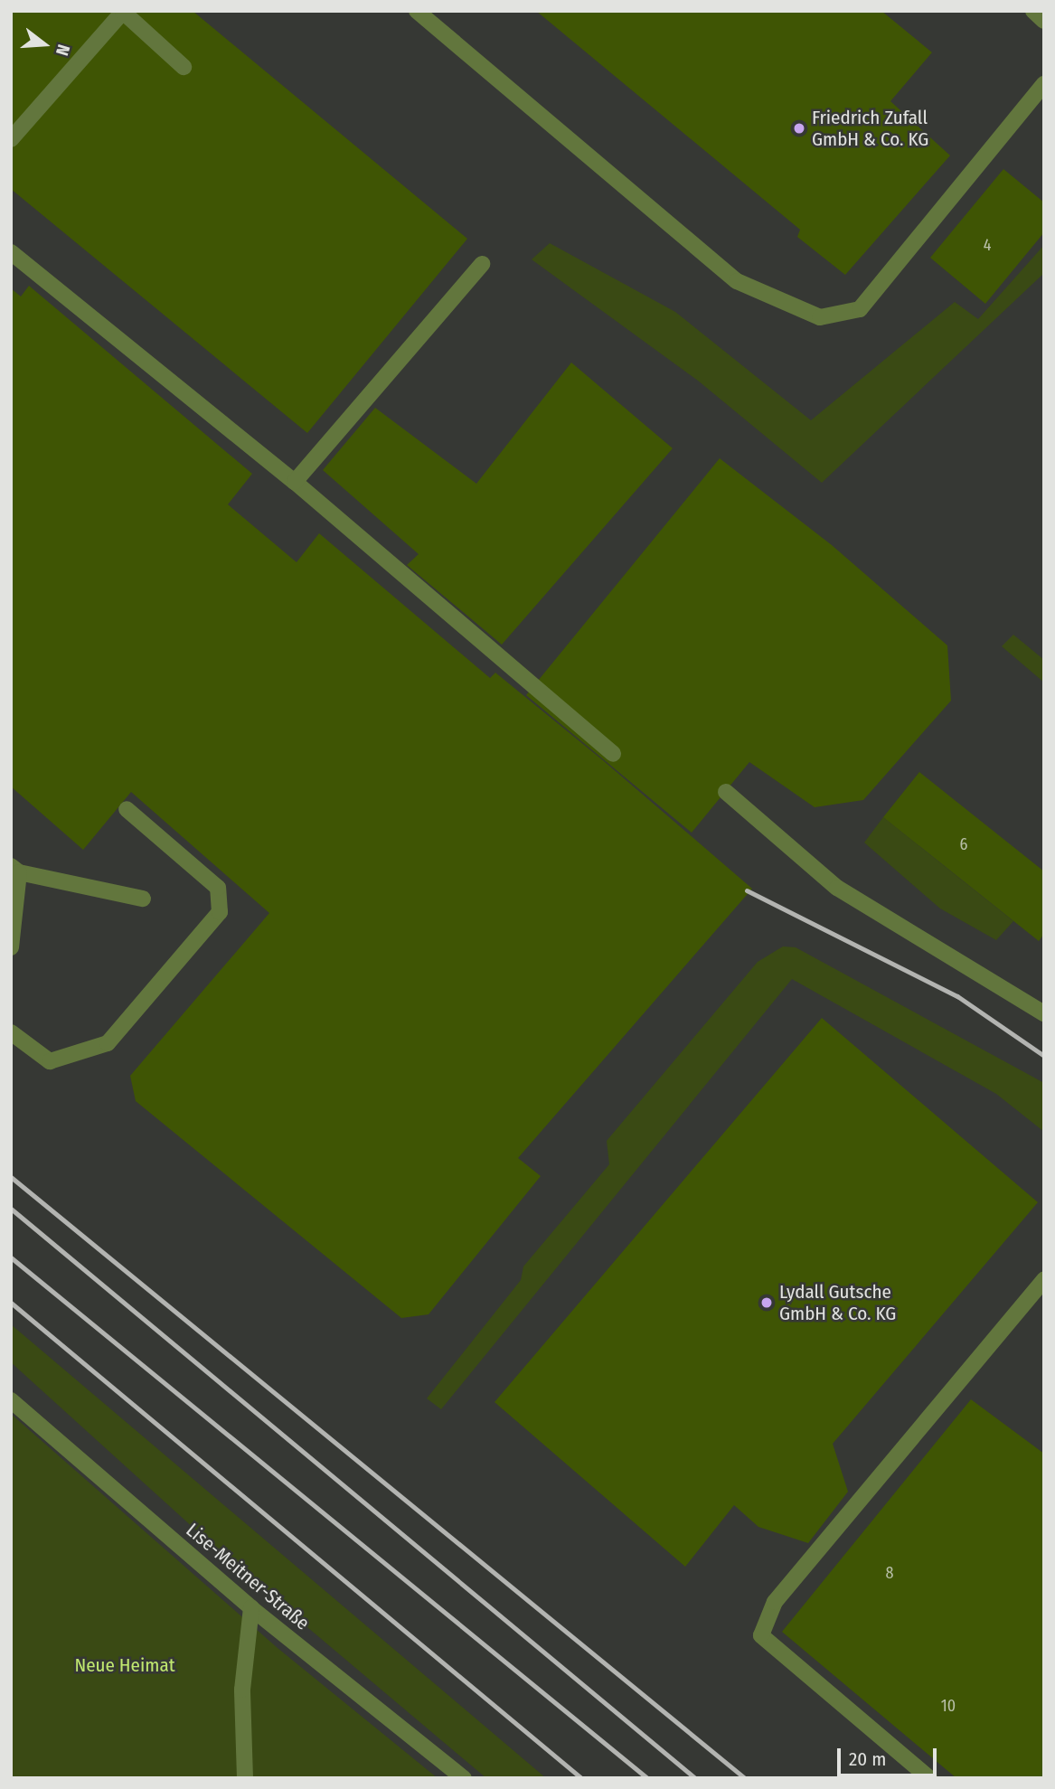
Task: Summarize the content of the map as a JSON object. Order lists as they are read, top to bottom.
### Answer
{
  "streets": {
    "street": ["Lise-Meitner-Straße"]
  },
  "parks": ["Neue Heimat"],
  "places": ["Friedrich Zufall GmbH & Co. KG", "Lydall Gutsche GmbH & Co. KG"],
  "house_numbers": [
    "4",
    "6",
    "8",
    "10"
  ],
  "scale_bar": "20 m",
  "north": "right"
}
